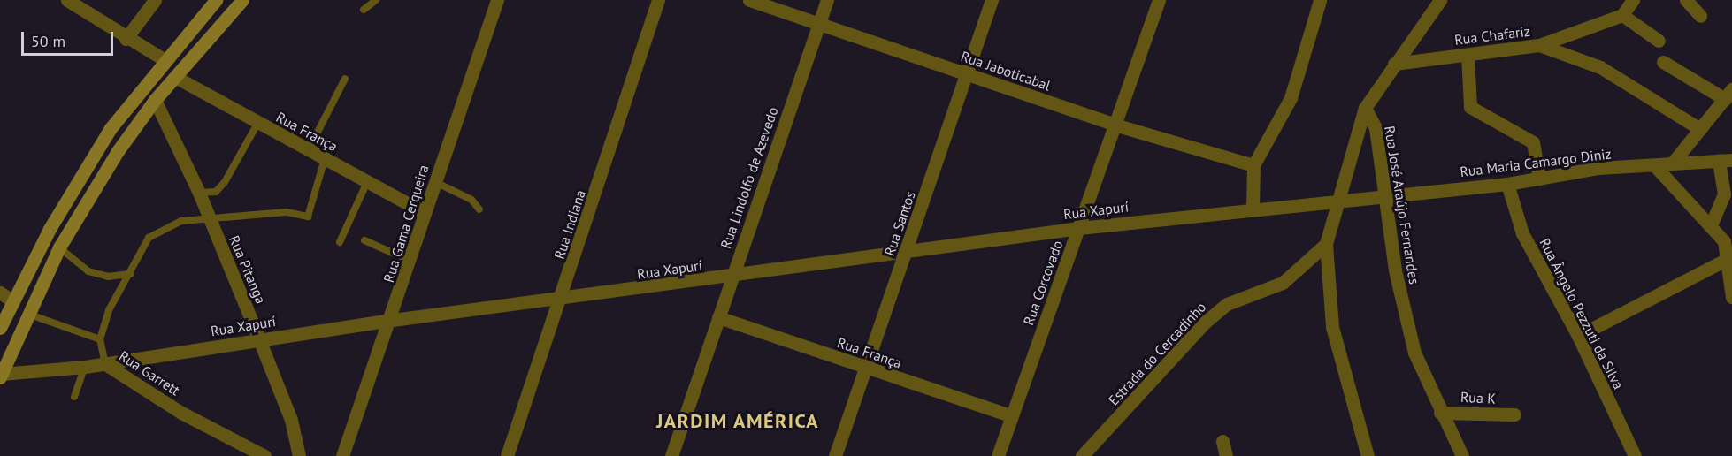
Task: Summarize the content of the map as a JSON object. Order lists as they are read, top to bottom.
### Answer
{
  "streets": {
    "street": [
      "Rua Chafariz",
      "Rua Jaboticabal",
      "Rua França",
      "Rua Maria Camargo Diniz",
      "Rua Lindolfo de Azevedo",
      "Rua José Araújo Fernandes",
      "Rua Xapurí",
      "Rua Gama Cerqueira",
      "Rua Santos",
      "Rua Indiana",
      "Rua Pitanga",
      "Rua Corcovado",
      "Rua Ângelo Pezzuti da Silva",
      "Estrada do Cercadinho",
      "Rua Garrett",
      "Rua K"
    ]
  },
  "crossings": [
    ["Rua Chafariz", "Estrada do Cercadinho"],
    ["Rua Jaboticabal", "Rua Lindolfo de Azevedo"],
    ["Rua Jaboticabal", "Rua Santos"],
    ["Rua Jaboticabal", "Rua Corcovado"],
    ["Rua França", "Rua Lindolfo de Azevedo"],
    ["Rua França", "Rua Gama Cerqueira"],
    ["Rua França", "Rua Santos"],
    ["Rua França", "Rua Corcovado"],
    ["Rua Maria Camargo Diniz", "Rua José Araújo Fernandes"],
    ["Rua Maria Camargo Diniz", "Rua Xapurí"],
    ["Rua Maria Camargo Diniz", "Rua Ângelo Pezzuti da Silva"],
    ["Rua Maria Camargo Diniz", "Estrada do Cercadinho"],
    ["Rua Lindolfo de Azevedo", "Rua Xapurí"],
    ["Rua José Araújo Fernandes", "Estrada do Cercadinho"],
    ["Rua José Araújo Fernandes", "Rua K"],
    ["Rua Xapurí", "Rua Gama Cerqueira"],
    ["Rua Xapurí", "Rua Santos"],
    ["Rua Xapurí", "Rua Indiana"],
    ["Rua Xapurí", "Rua Pitanga"],
    ["Rua Xapurí", "Rua Corcovado"],
    ["Rua Xapurí", "Estrada do Cercadinho"],
    ["Rua Xapurí", "Rua Garrett"]
  ],
  "districts": ["JARDIM AMÉRICA"],
  "scale_bar": "50 m"
}
